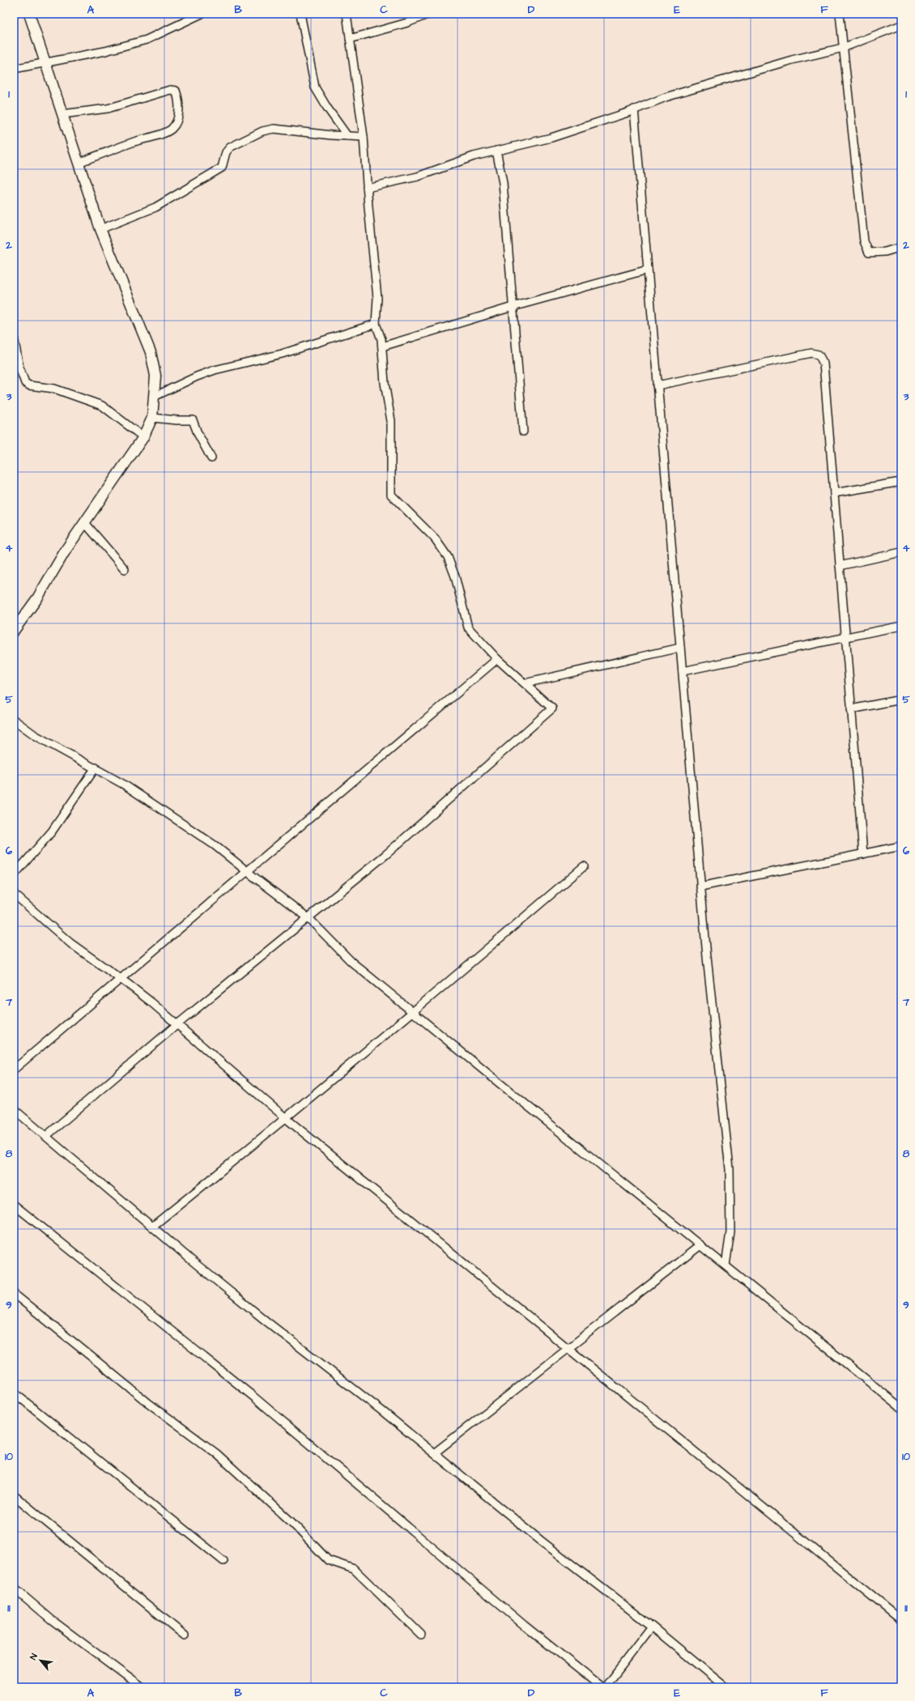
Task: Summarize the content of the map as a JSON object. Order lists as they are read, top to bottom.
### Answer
{
  "north": "top left",
  "grid": {
    "columns": [
      "A",
      "B",
      "C",
      "D",
      "E",
      "F"
    ],
    "rows": [
      "1",
      "2",
      "3",
      "4",
      "5",
      "6",
      "7",
      "8",
      "9",
      "10",
      "11"
    ]
  }
}
